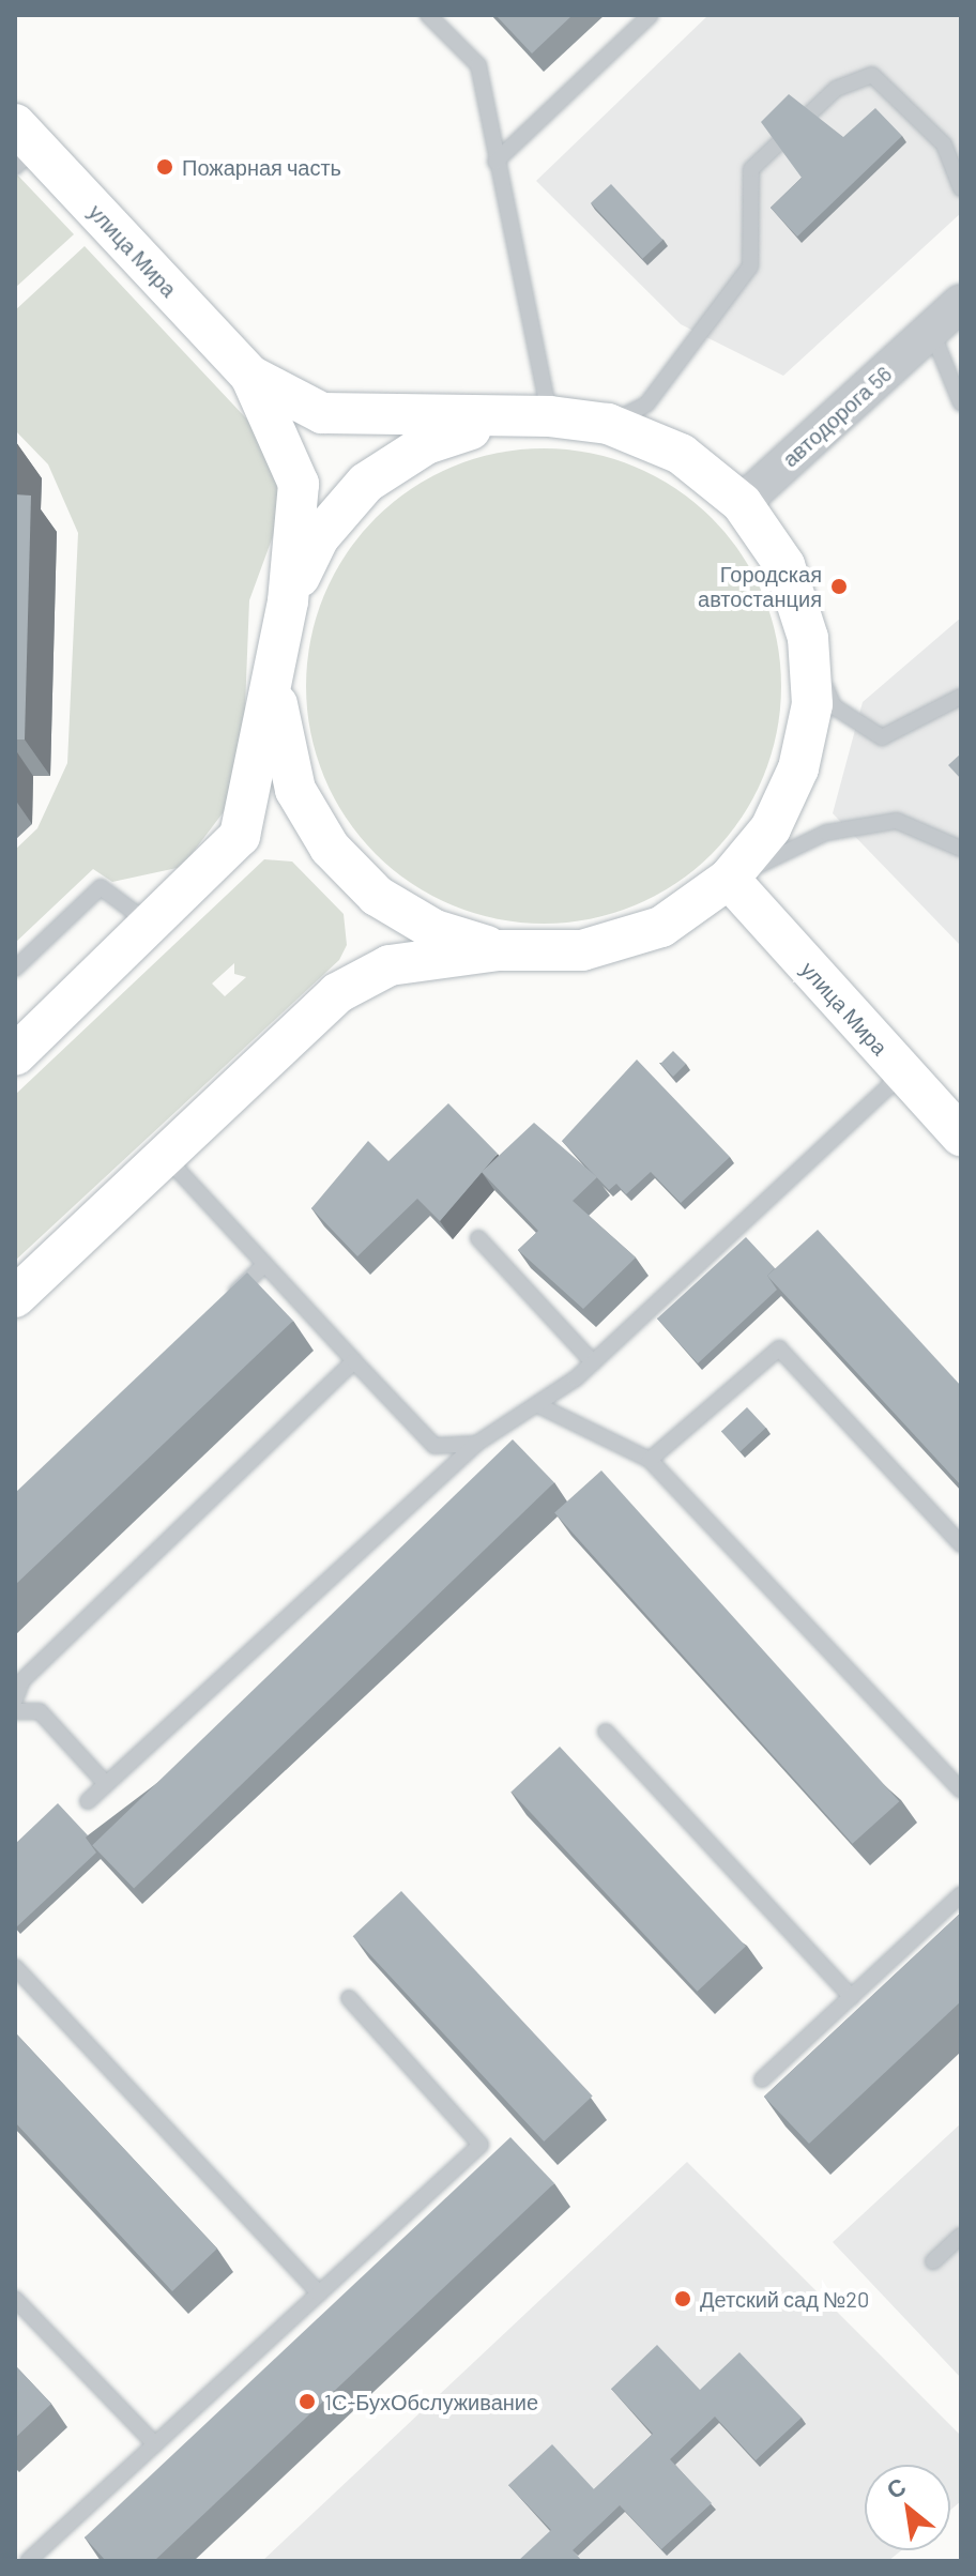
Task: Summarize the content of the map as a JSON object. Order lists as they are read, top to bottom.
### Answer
{
  "streets": {
    "main road": ["улица Мира"],
    "street": ["автодорога 56"]
  },
  "places": [
    "Пожарная часть",
    "Городская автостанция",
    "Детский сад №20",
    "1С-БухОбслуживание"
  ],
  "north": "top left"
}
